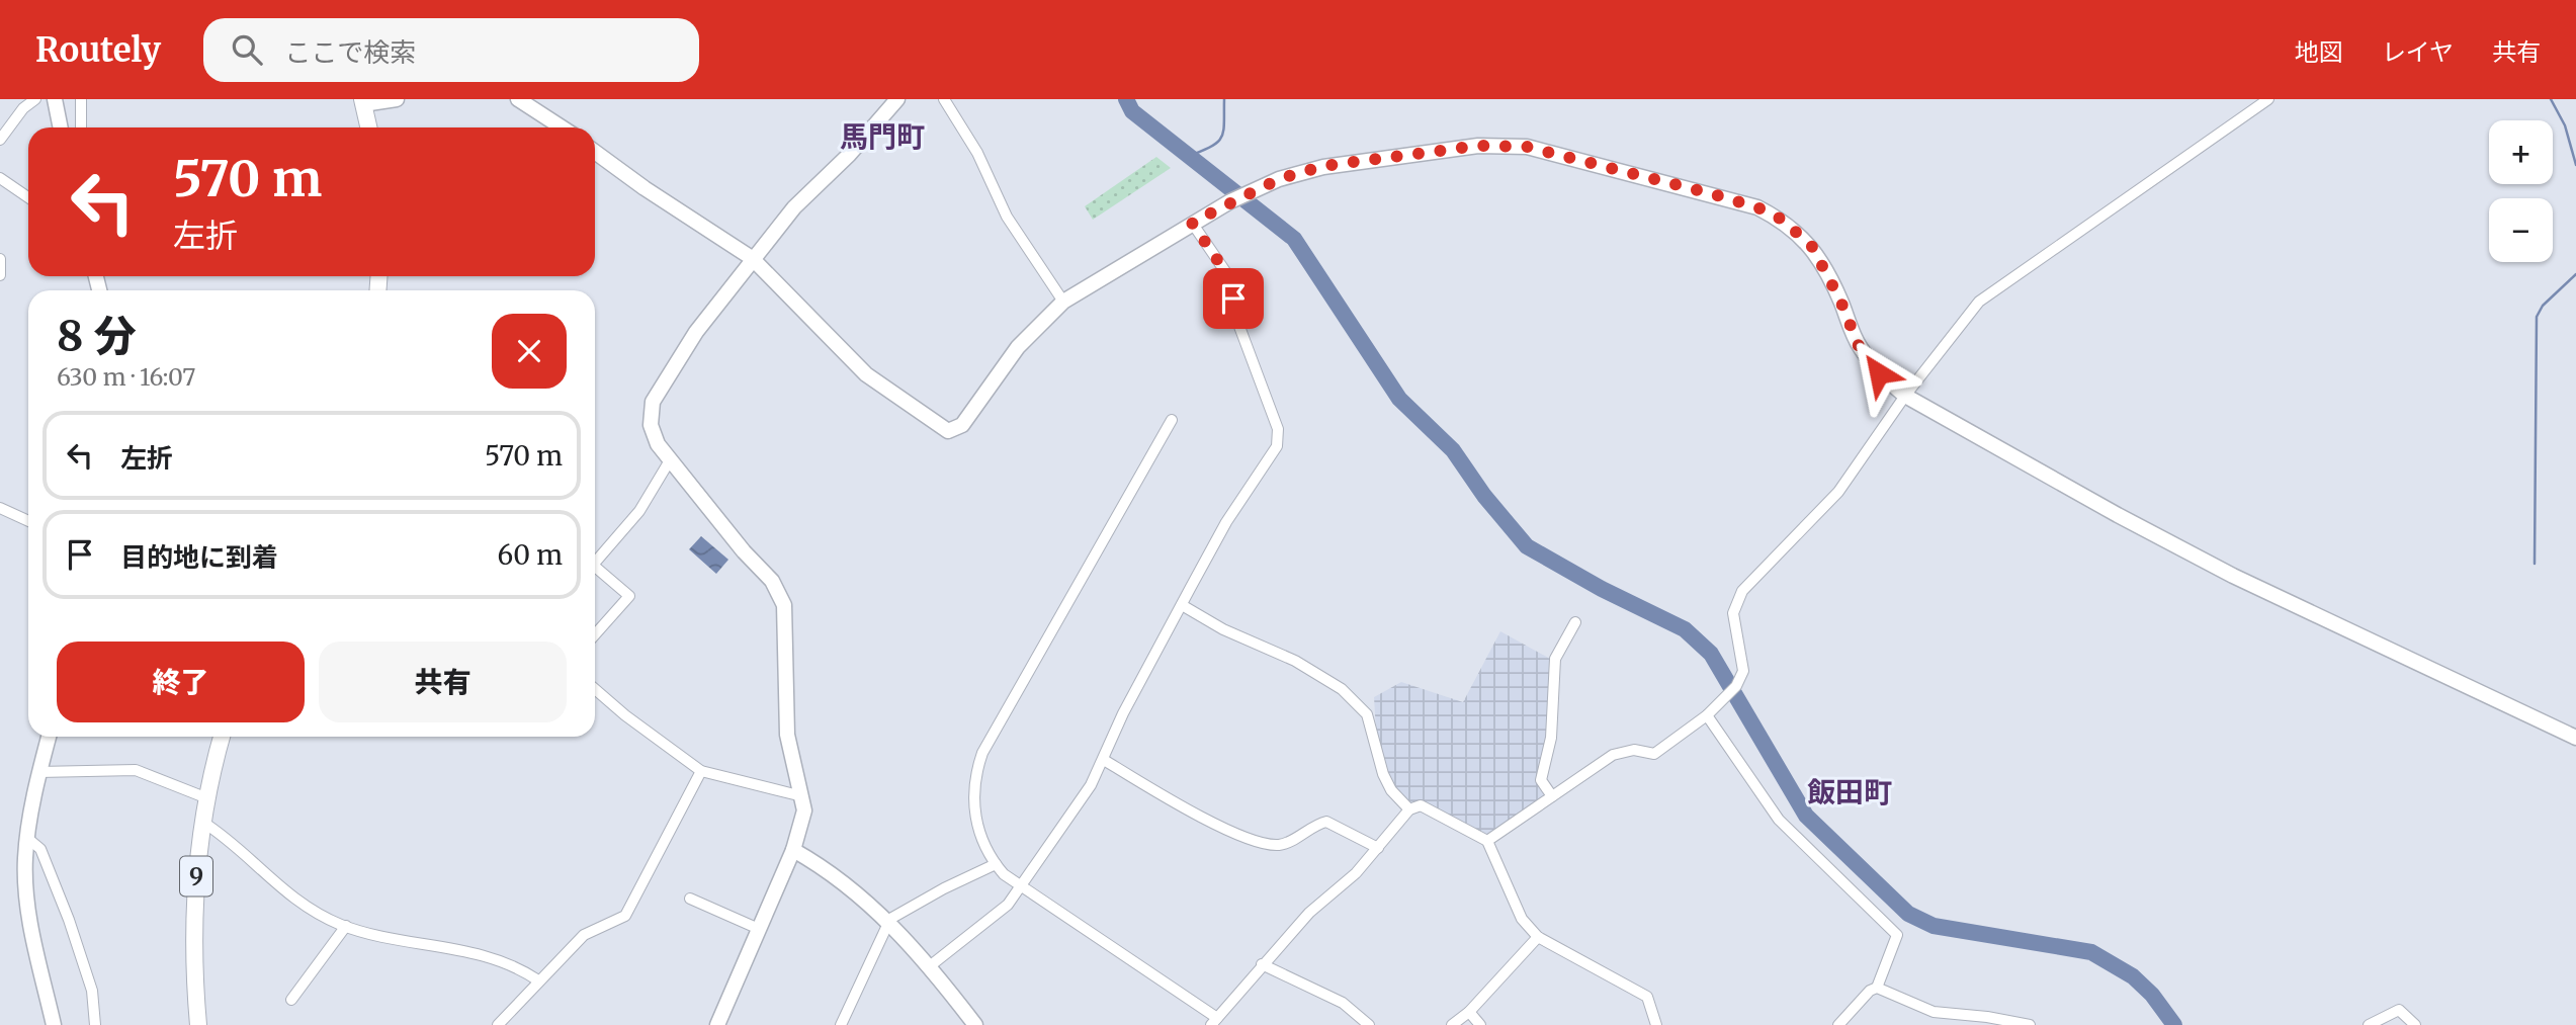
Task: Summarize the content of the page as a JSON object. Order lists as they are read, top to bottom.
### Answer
{
  "streets": {
    "main road": ["9"]
  },
  "districts": ["馬門町", "飯田町"],
  "page": {
    "header": "Routely",
    "search": "ここで検索",
    "nav": ["地図", "レイヤ", "共有"],
    "map_buttons": ["+", "−"],
    "turn": ["570 m", "左折"],
    "heading": ["8 分", "630 m · 16:07"],
    "list": [
      {
        "name": "左折",
        "value": "570 m"
      },
      {
        "name": "目的地に到着",
        "value": "60 m"
      }
    ],
    "buttons": ["終了", "共有"]
  }
}
